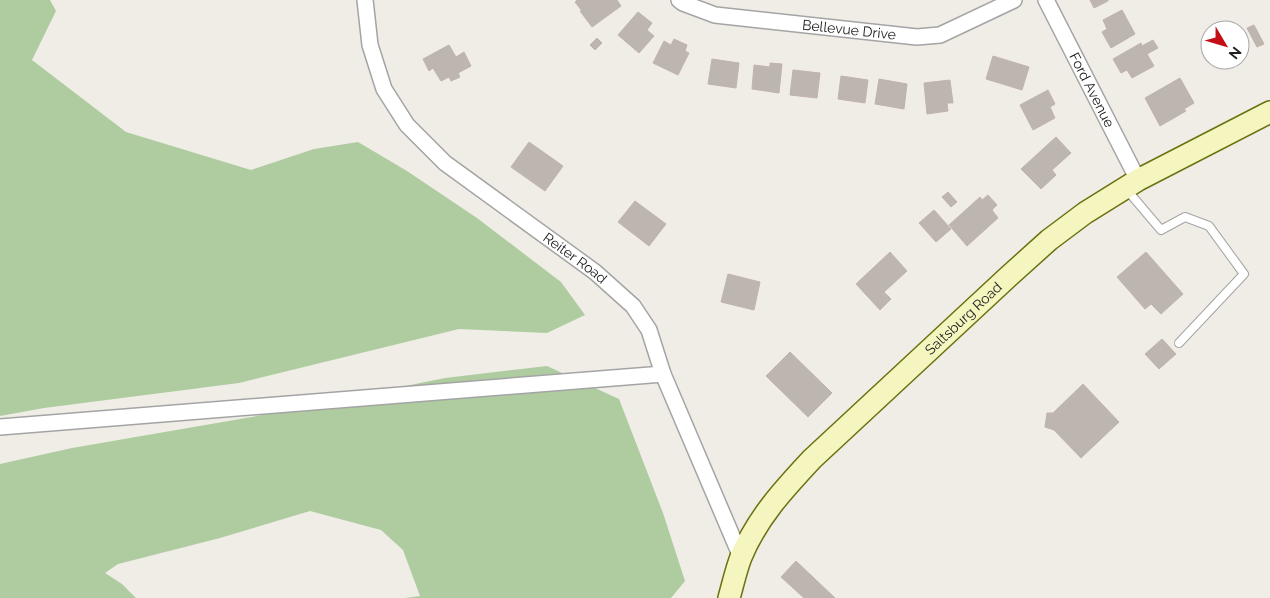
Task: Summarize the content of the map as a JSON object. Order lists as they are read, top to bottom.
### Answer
{
  "streets": {
    "main road": ["Saltsburg Road"],
    "street": ["Bellevue Drive", "Ford Avenue", "Reiter Road"]
  },
  "crossings": [
    ["Ford Avenue", "Saltsburg Road"],
    ["Reiter Road", "Saltsburg Road"]
  ],
  "north": "bottom right"
}
